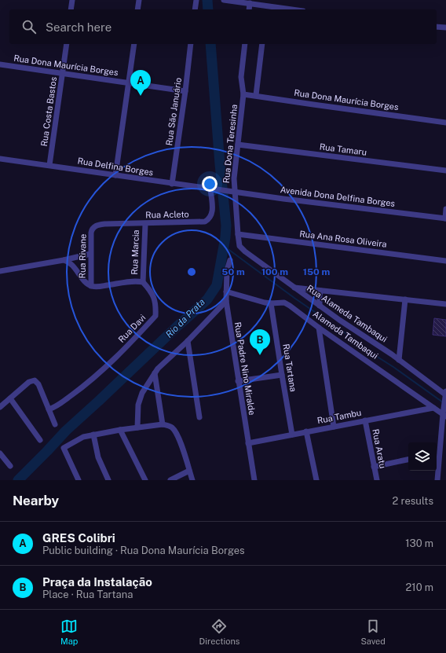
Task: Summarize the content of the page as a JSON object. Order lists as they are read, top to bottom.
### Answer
{
  "streets": {
    "street": [
      "Rua Dona Maurícia Borges",
      "Rua Costa Bastos",
      "Rua Sāo Januário",
      "Rua Dona Teresinha",
      "Rua Tamaru",
      "Rua Delfina Borges",
      "Avenida Dona Delfina Borges",
      "Rua Acleto",
      "Rua Ana Rosa Oliveira",
      "Rua Marcia",
      "Rua Rivane",
      "Rua Alameda Tambaqui",
      "Rua Davi",
      "Alameda Tambaqui",
      "Rua Tartana",
      "Rua Padre Nino Miralde",
      "Rua Tambu",
      "Rua Aratu"
    ]
  },
  "crossings": [
    ["Rua Dona Maurícia Borges", "Rua Costa Bastos"],
    ["Rua Dona Maurícia Borges", "Rua Sāo Januário"],
    ["Rua Dona Maurícia Borges", "Rua Dona Teresinha"],
    ["Rua Costa Bastos", "Rua Delfina Borges"],
    ["Rua Sāo Januário", "Rua Delfina Borges"],
    ["Rua Dona Teresinha", "Rua Tamaru"],
    ["Rua Dona Teresinha", "Avenida Dona Delfina Borges"],
    ["Rua Dona Teresinha", "Rua Ana Rosa Oliveira"],
    ["Rua Dona Teresinha", "Rua Alameda Tambaqui"],
    ["Rua Delfina Borges", "Avenida Dona Delfina Borges"],
    ["Rua Delfina Borges", "Rua Acleto"],
    ["Rua Acleto", "Rua Marcia"],
    ["Rua Acleto", "Rua Rivane"],
    ["Rua Marcia", "Rua Davi"],
    ["Alameda Tambaqui", "Rua Tartana"],
    ["Alameda Tambaqui", "Rua Padre Nino Miralde"],
    ["Alameda Tambaqui", "Rua Tambu"],
    ["Rua Tartana", "Rua Tambu"],
    ["Rua Padre Nino Miralde", "Rua Tambu"],
    ["Rua Tambu", "Rua Aratu"]
  ],
  "water": ["Rio da Prata"],
  "page": {
    "search": "Search here",
    "pins": ["A", "B"],
    "heading": ["Nearby", "2 results"],
    "list": [
      {
        "mark": "A",
        "name": "GRES Colibri",
        "note": "Public building · Rua Dona Maurícia Borges",
        "value": "130 m"
      },
      {
        "mark": "B",
        "name": "Praça da Instalação",
        "note": "Place · Rua Tartana",
        "value": "210 m"
      }
    ],
    "nav": ["Map", "Directions", "Saved"]
  },
  "rings": ["50 m", "100 m", "150 m"]
}
